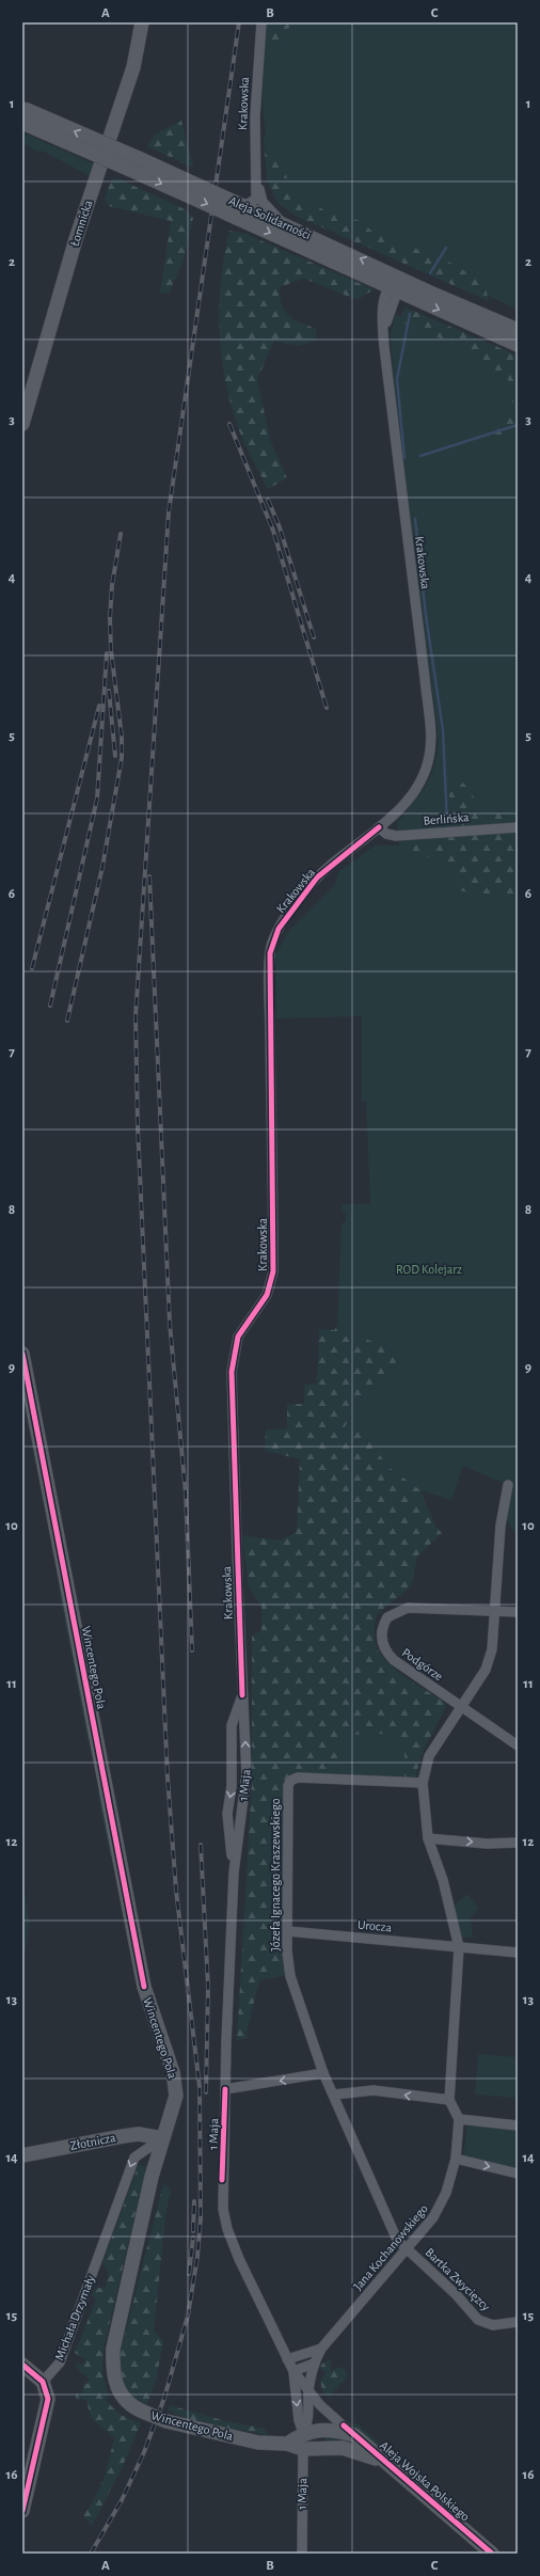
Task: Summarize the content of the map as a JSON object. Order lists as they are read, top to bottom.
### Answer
{
  "streets": {
    "street": [
      "Krakowska",
      "Aleja Solidarności",
      "Łomnicka",
      "Berlińska",
      "Podgórze",
      "Wincentego Pola",
      "1 Maja",
      "Józefa Ignacego Kraszewskiego",
      "Urocza",
      "Złotnicza",
      "Jana Kochanowskiego",
      "Bartka Zwycięzcy",
      "Michała Drzymały",
      "Aleja Wojska Polskiego"
    ]
  },
  "crossings": [
    ["Krakowska", "Aleja Solidarności"],
    ["Krakowska", "Berlińska"],
    ["Krakowska", "1 Maja"],
    ["Wincentego Pola", "1 Maja"],
    ["Wincentego Pola", "Złotnicza"],
    ["Wincentego Pola", "Michała Drzymały"],
    ["Wincentego Pola", "Aleja Wojska Polskiego"],
    ["1 Maja", "Jana Kochanowskiego"],
    ["1 Maja", "Aleja Wojska Polskiego"],
    ["Józefa Ignacego Kraszewskiego", "Urocza"],
    ["Józefa Ignacego Kraszewskiego", "Jana Kochanowskiego"],
    ["Józefa Ignacego Kraszewskiego", "Bartka Zwycięzcy"],
    ["Złotnicza", "Michała Drzymały"],
    ["Jana Kochanowskiego", "Bartka Zwycięzcy"],
    ["Jana Kochanowskiego", "Aleja Wojska Polskiego"]
  ],
  "one_way": ["Michała Drzymały"],
  "parks": ["ROD Kolejarz"],
  "grid": {
    "columns": ["A", "B", "C"],
    "rows": [
      "1",
      "2",
      "3",
      "4",
      "5",
      "6",
      "7",
      "8",
      "9",
      "10",
      "11",
      "12",
      "13",
      "14",
      "15",
      "16"
    ]
  }
}
